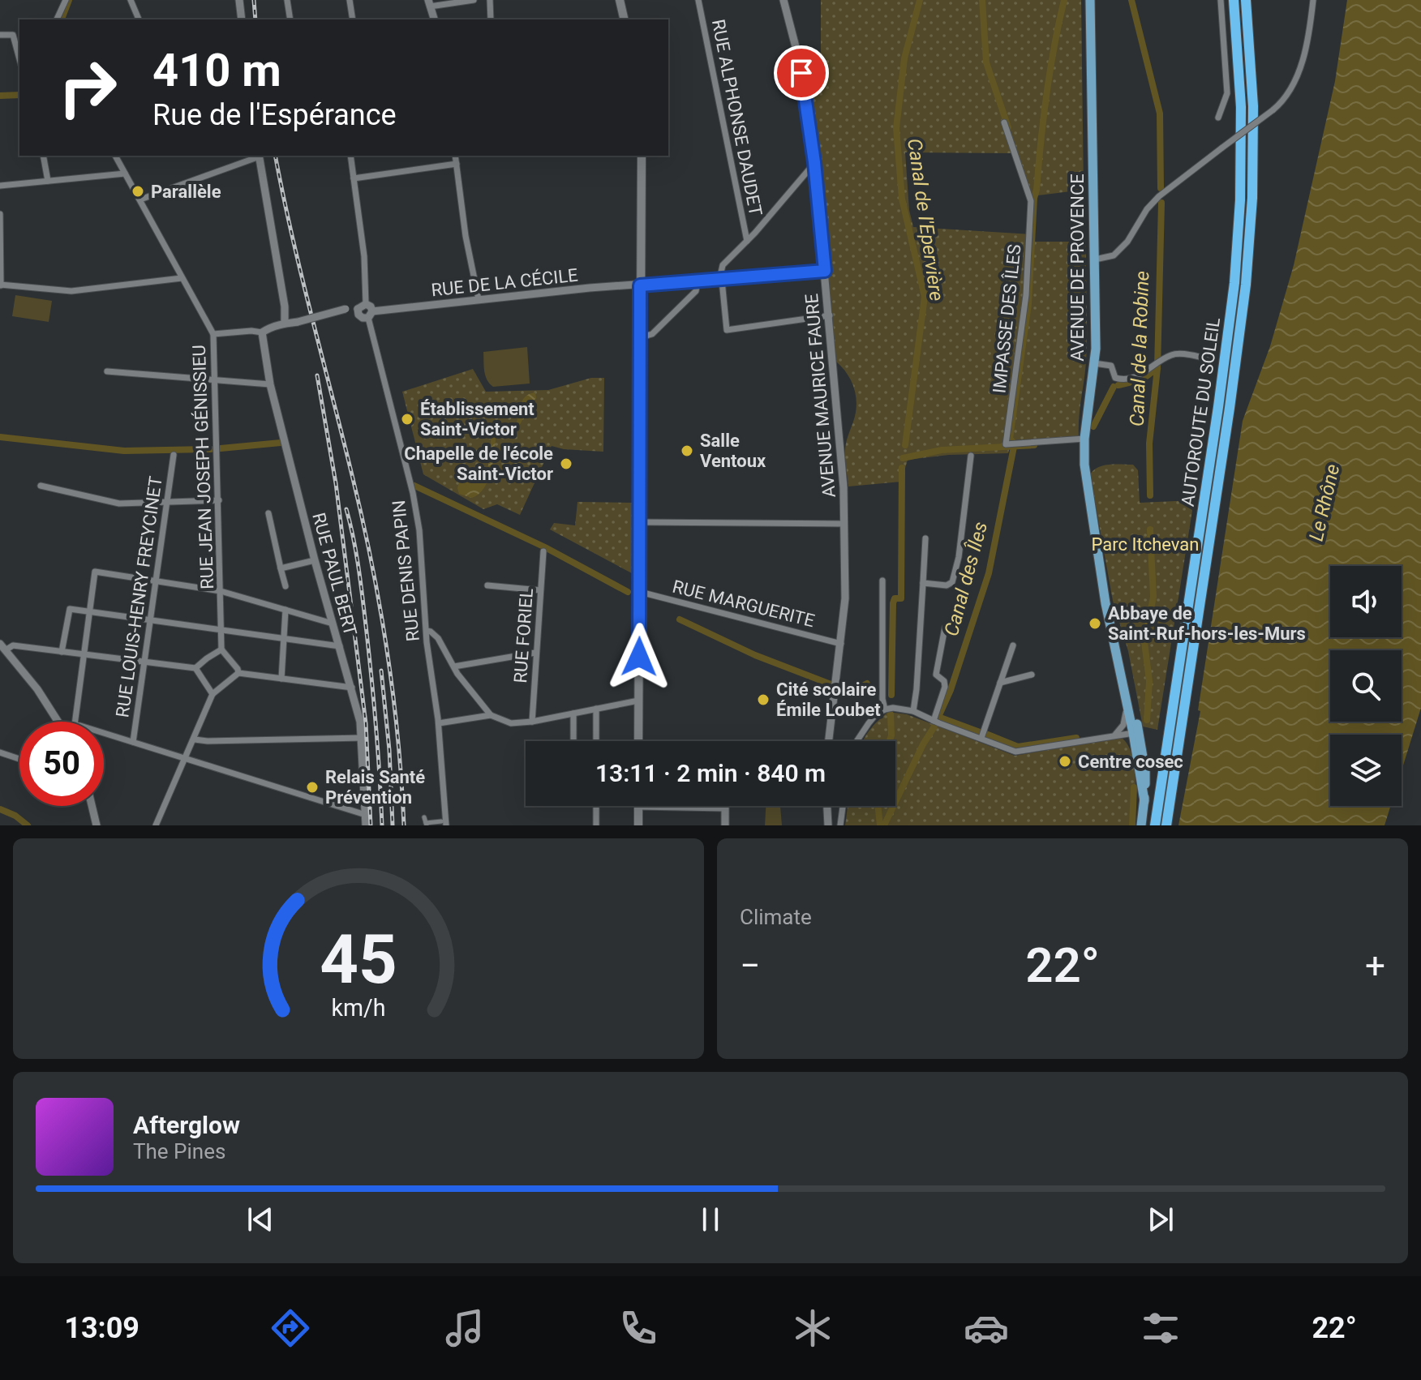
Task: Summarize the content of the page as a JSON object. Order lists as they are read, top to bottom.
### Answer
{
  "streets": {
    "highway": ["AUTOROUTE DU SOLEIL"],
    "main road": ["AVENUE DE PROVENCE"],
    "street": [
      "RUE ALPHONSE DAUDET",
      "RUE DE LA CÉCILE",
      "IMPASSE DES ÎLES",
      "AVENUE MAURICE FAURE",
      "RUE JEAN JOSEPH GÉNISSIEU",
      "RUE DENIS PAPIN",
      "RUE PAUL BERT",
      "RUE LOUIS-HENRY FREYCINET",
      "RUE MARGUERITE",
      "RUE FORIEL"
    ]
  },
  "crossings": [
    ["AVENUE DE PROVENCE", "IMPASSE DES ÎLES"],
    ["RUE DE LA CÉCILE", "AVENUE MAURICE FAURE"],
    ["RUE DE LA CÉCILE", "RUE DENIS PAPIN"],
    ["AVENUE MAURICE FAURE", "RUE MARGUERITE"]
  ],
  "water": [
    "Canal de l'Epervière",
    "Canal de la Robine",
    "Le Rhône",
    "Canal des Îles"
  ],
  "parks": ["Parc Itchevan"],
  "places": [
    "Parallèle",
    "Établissement Saint-Victor",
    "Salle Ventoux",
    "Chapelle de l'école Saint-Victor",
    "Abbaye de Saint-Ruf-hors-les-Murs",
    "Cité scolaire Émile Loubet",
    "Centre cosec",
    "Relais Santé Prévention"
  ],
  "page": {
    "turn": ["410 m", "Rue de l'Espérance"],
    "limit": "50",
    "trip": "13:11 · 2 min · 840 m",
    "tile": "Climate",
    "heat": ["−", "22°", "+"],
    "song": ["Afterglow", "The Pines"],
    "tabs": ["13:09", "22°"],
    "gauge": ["45", "km/h"]
  }
}
